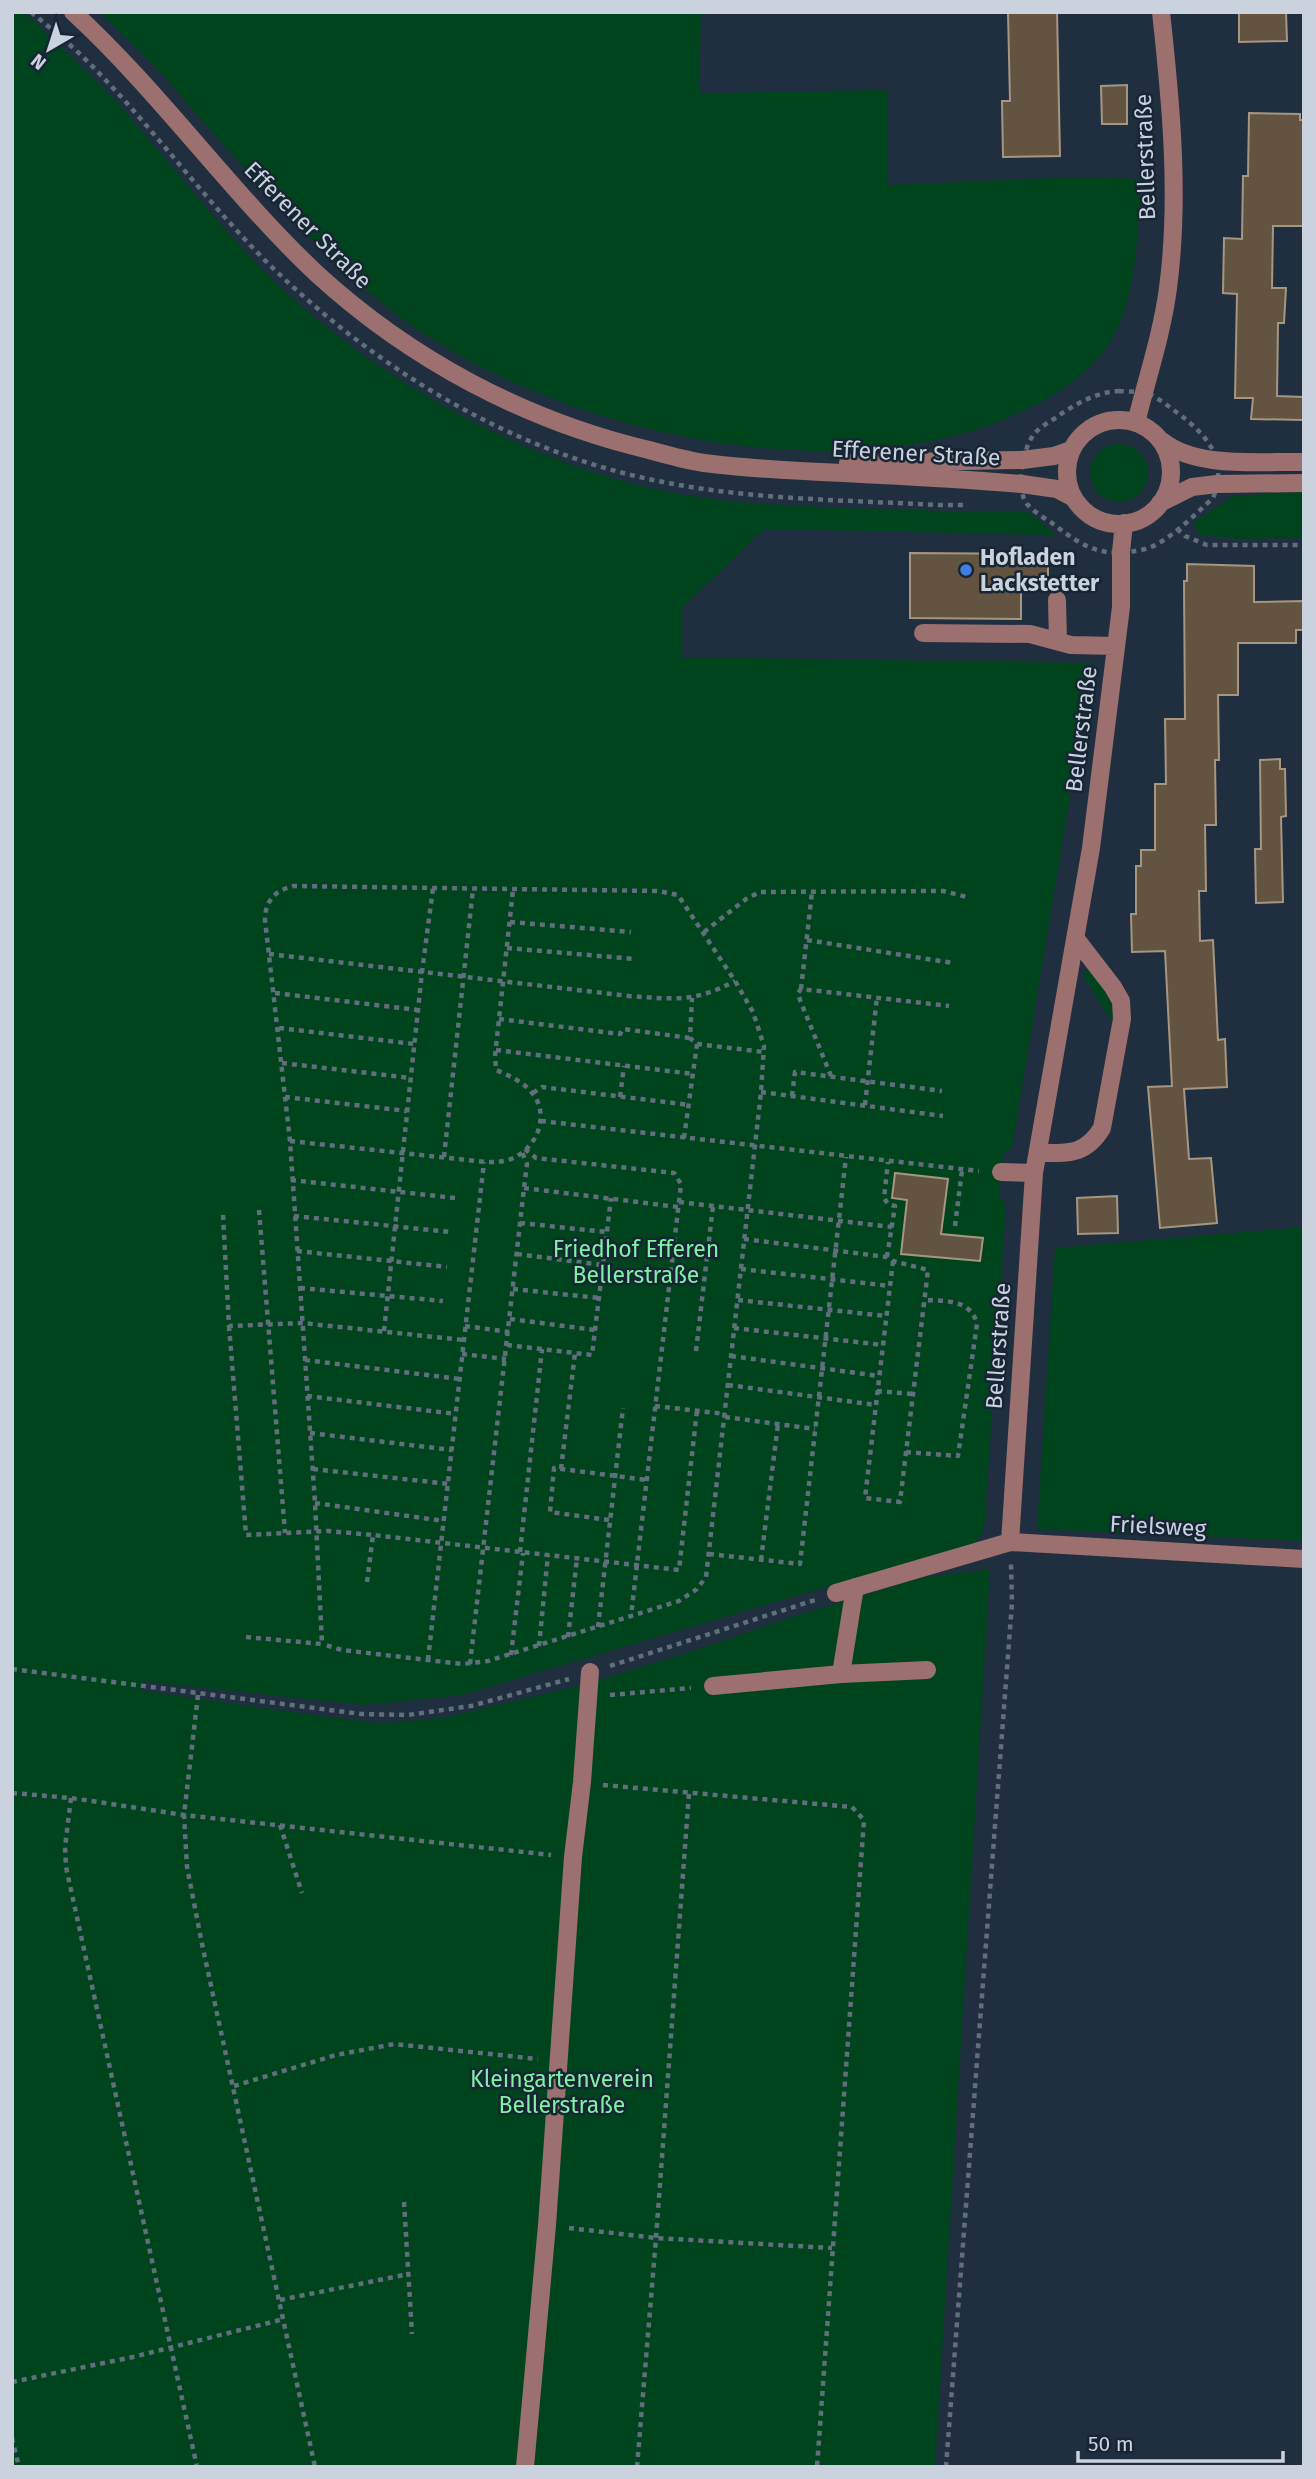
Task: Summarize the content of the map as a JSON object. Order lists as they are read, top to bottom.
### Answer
{
  "streets": {
    "street": ["Bellerstraße", "Efferener Straße", "Frielsweg"]
  },
  "crossings": [
    ["Bellerstraße", "Efferener Straße"],
    ["Bellerstraße", "Frielsweg"]
  ],
  "parks": ["Friedhof Efferen Bellerstraße", "Kleingartenverein Bellerstraße"],
  "places": ["Hofladen Lackstetter"],
  "scale_bar": "50 m",
  "north": "bottom left"
}
